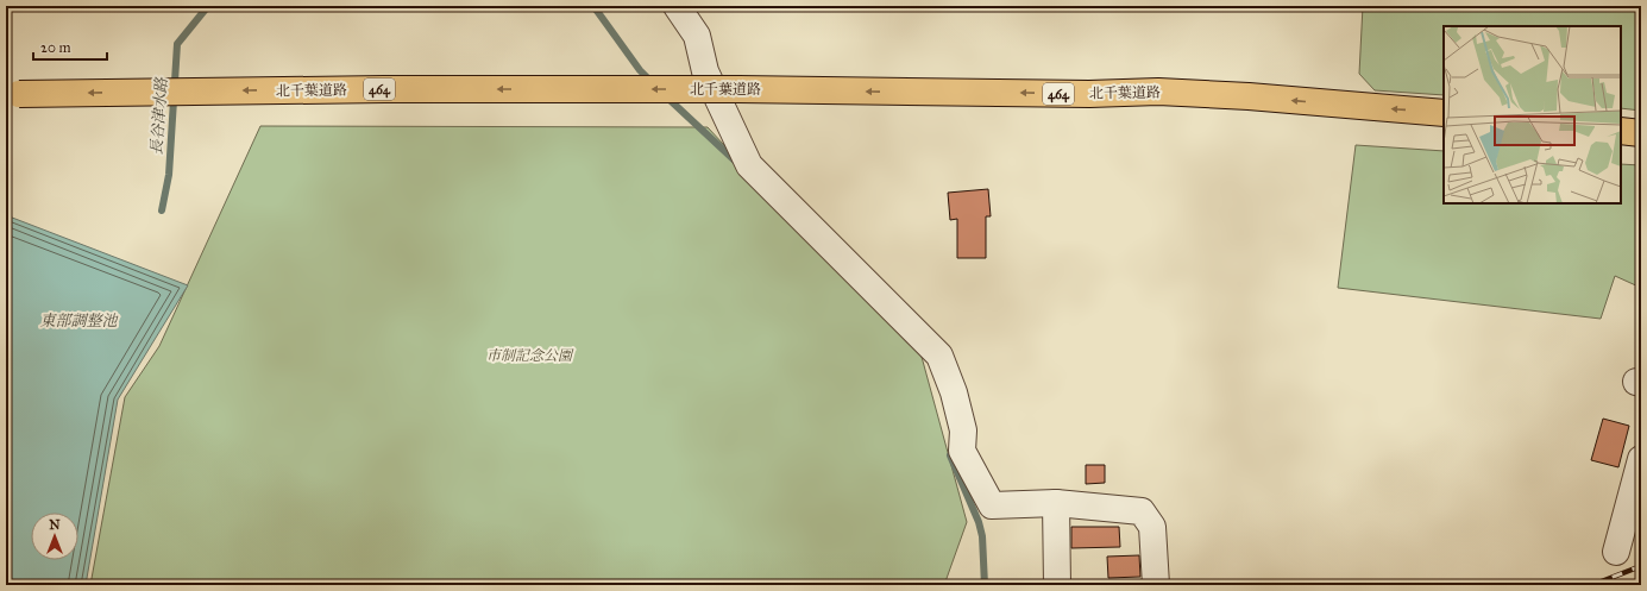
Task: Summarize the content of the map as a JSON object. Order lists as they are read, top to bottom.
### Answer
{
  "streets": {
    "highway": ["464", "北千葉道路"]
  },
  "one_way": ["北千葉道路"],
  "water": ["長谷津水路", "東部調整池"],
  "parks": ["市制記念公園"],
  "scale_bar": "20 m",
  "north": "top"
}
